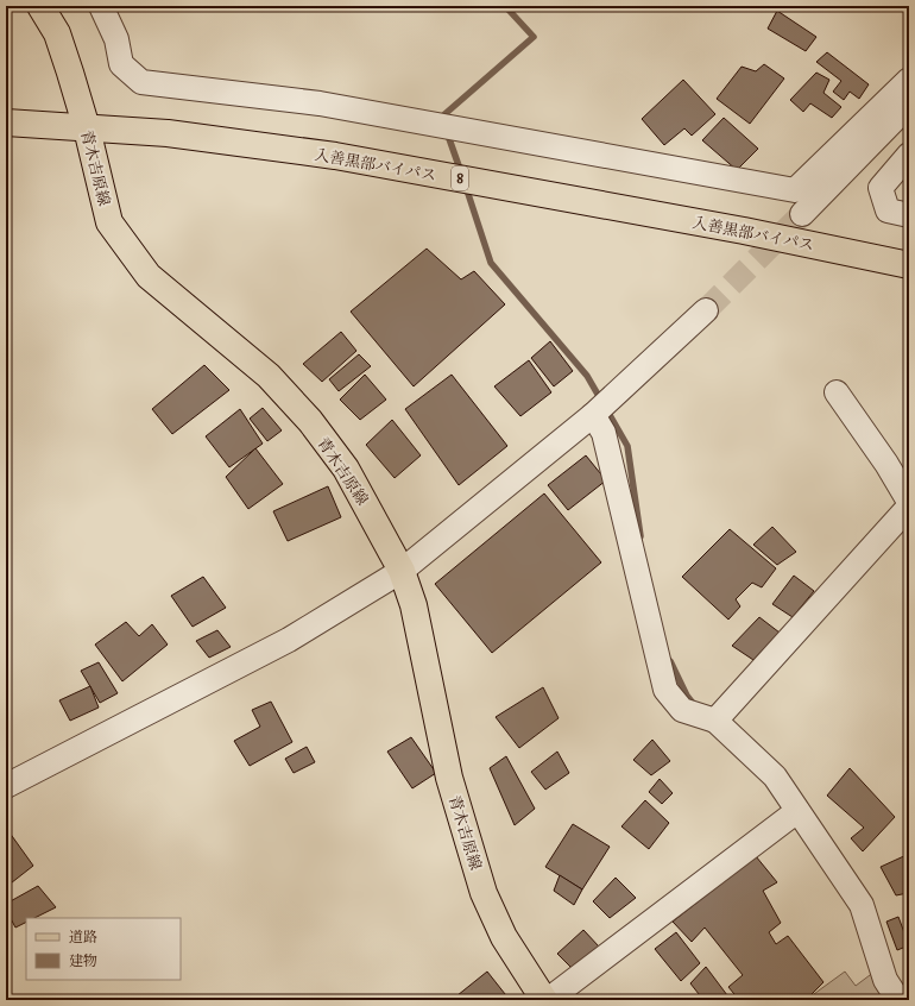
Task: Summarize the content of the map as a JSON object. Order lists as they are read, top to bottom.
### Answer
{
  "streets": {
    "main road": ["入善黒部バイパス", "青木吉原線", "8"]
  },
  "crossings": [
    ["入善黒部バイパス", "青木吉原線"]
  ],
  "legend": ["道路", "建物"]
}
